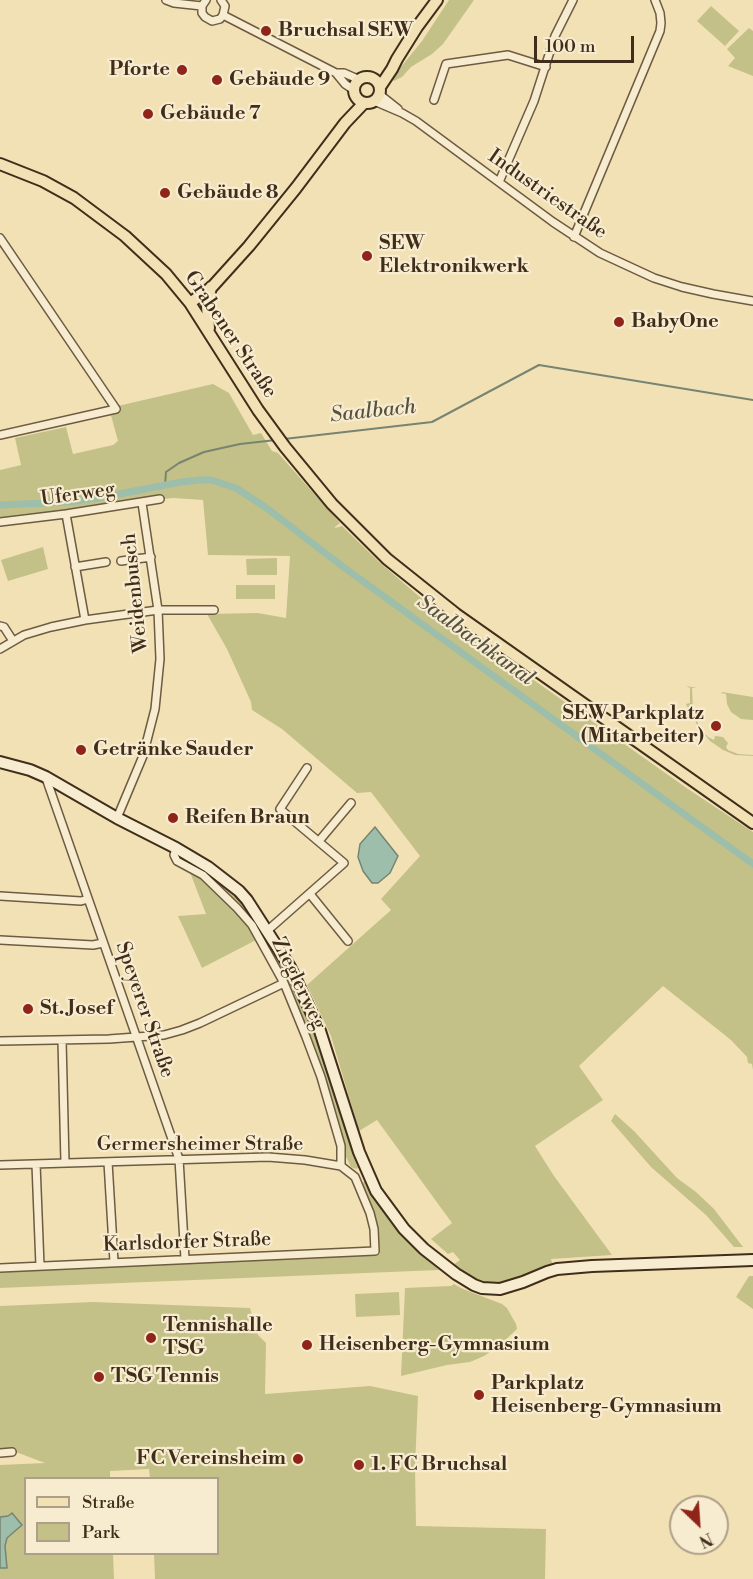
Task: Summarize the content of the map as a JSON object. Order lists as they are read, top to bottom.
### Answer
{
  "streets": {
    "main road": ["Grabener Straße"],
    "street": [
      "Industriestraße",
      "Uferweg",
      "Weidenbusch",
      "Zieglerweg",
      "Speyerer Straße",
      "Germersheimer Straße",
      "Karlsdorfer Straße"
    ]
  },
  "crossings": [
    ["Uferweg", "Weidenbusch"],
    ["Zieglerweg", "Germersheimer Straße"],
    ["Speyerer Straße", "Germersheimer Straße"],
    ["Speyerer Straße", "Karlsdorfer Straße"],
    ["Germersheimer Straße", "Karlsdorfer Straße"]
  ],
  "water": ["Saalbach", "Saalbachkanal"],
  "places": [
    "Bruchsal SEW",
    "Pforte",
    "Gebäude 9",
    "Gebäude 7",
    "Gebäude 8",
    "SEW Elektronikwerk",
    "BabyOne",
    "SEW Parkplatz (Mitarbeiter)",
    "Getränke Sauder",
    "Reifen Braun",
    "St. Josef",
    "Tennishalle TSG",
    "Heisenberg-Gymnasium",
    "TSG Tennis",
    "Parkplatz Heisenberg-Gymnasium",
    "FC Vereinsheim",
    "1. FC Bruchsal"
  ],
  "legend": ["Straße", "Park"],
  "scale_bar": "100 m",
  "north": "bottom right"
}
